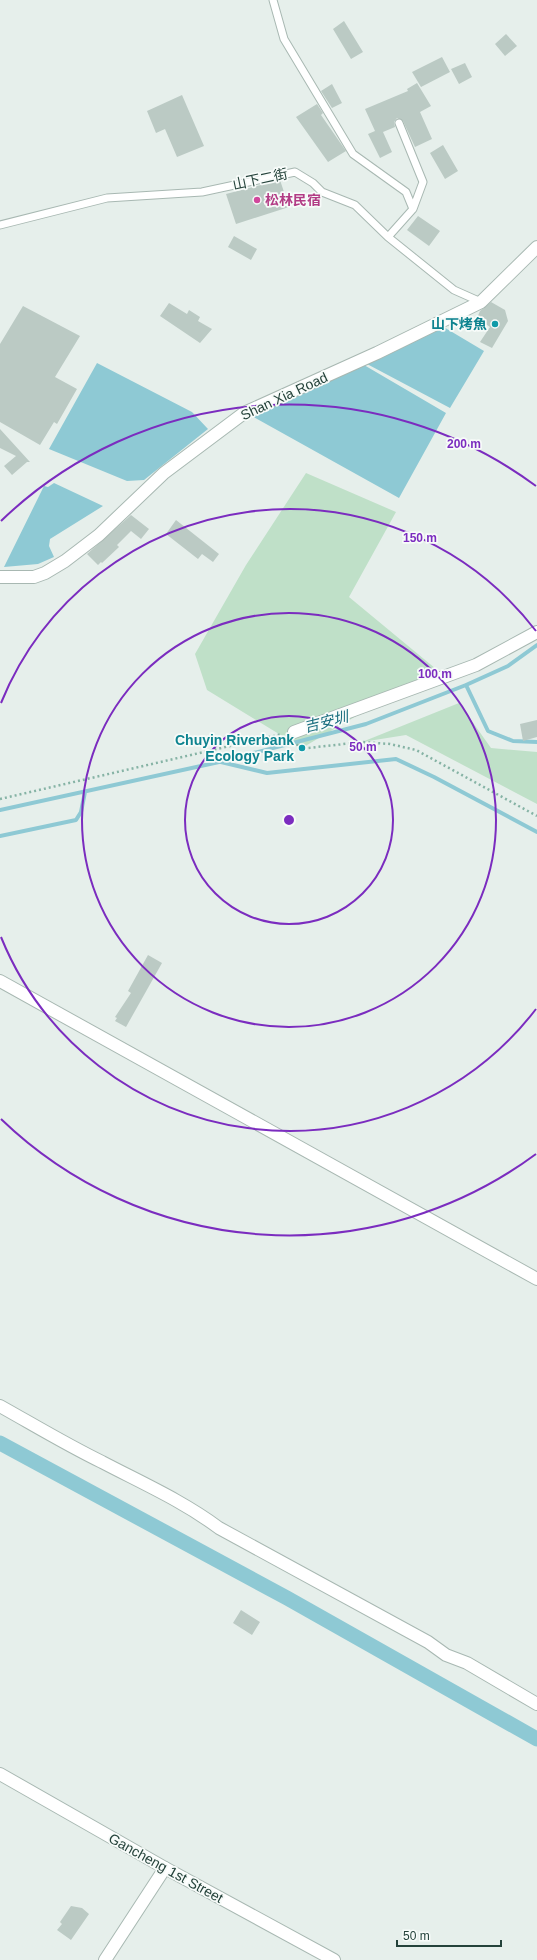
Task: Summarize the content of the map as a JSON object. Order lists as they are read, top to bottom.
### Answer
{
  "streets": {
    "street": ["Shan Xia Road", "Gancheng 1st Street"],
    "lane": ["山下二街"]
  },
  "crossings": [
    ["山下二街", "Shan Xia Road"]
  ],
  "water": ["吉安圳"],
  "places": ["松林民宿", "山下烤魚", "Chuyin Riverbank Ecology Park"],
  "scale_bar": "50 m",
  "rings": [
    "200 m",
    "150 m",
    "100 m",
    "50 m"
  ]
}
